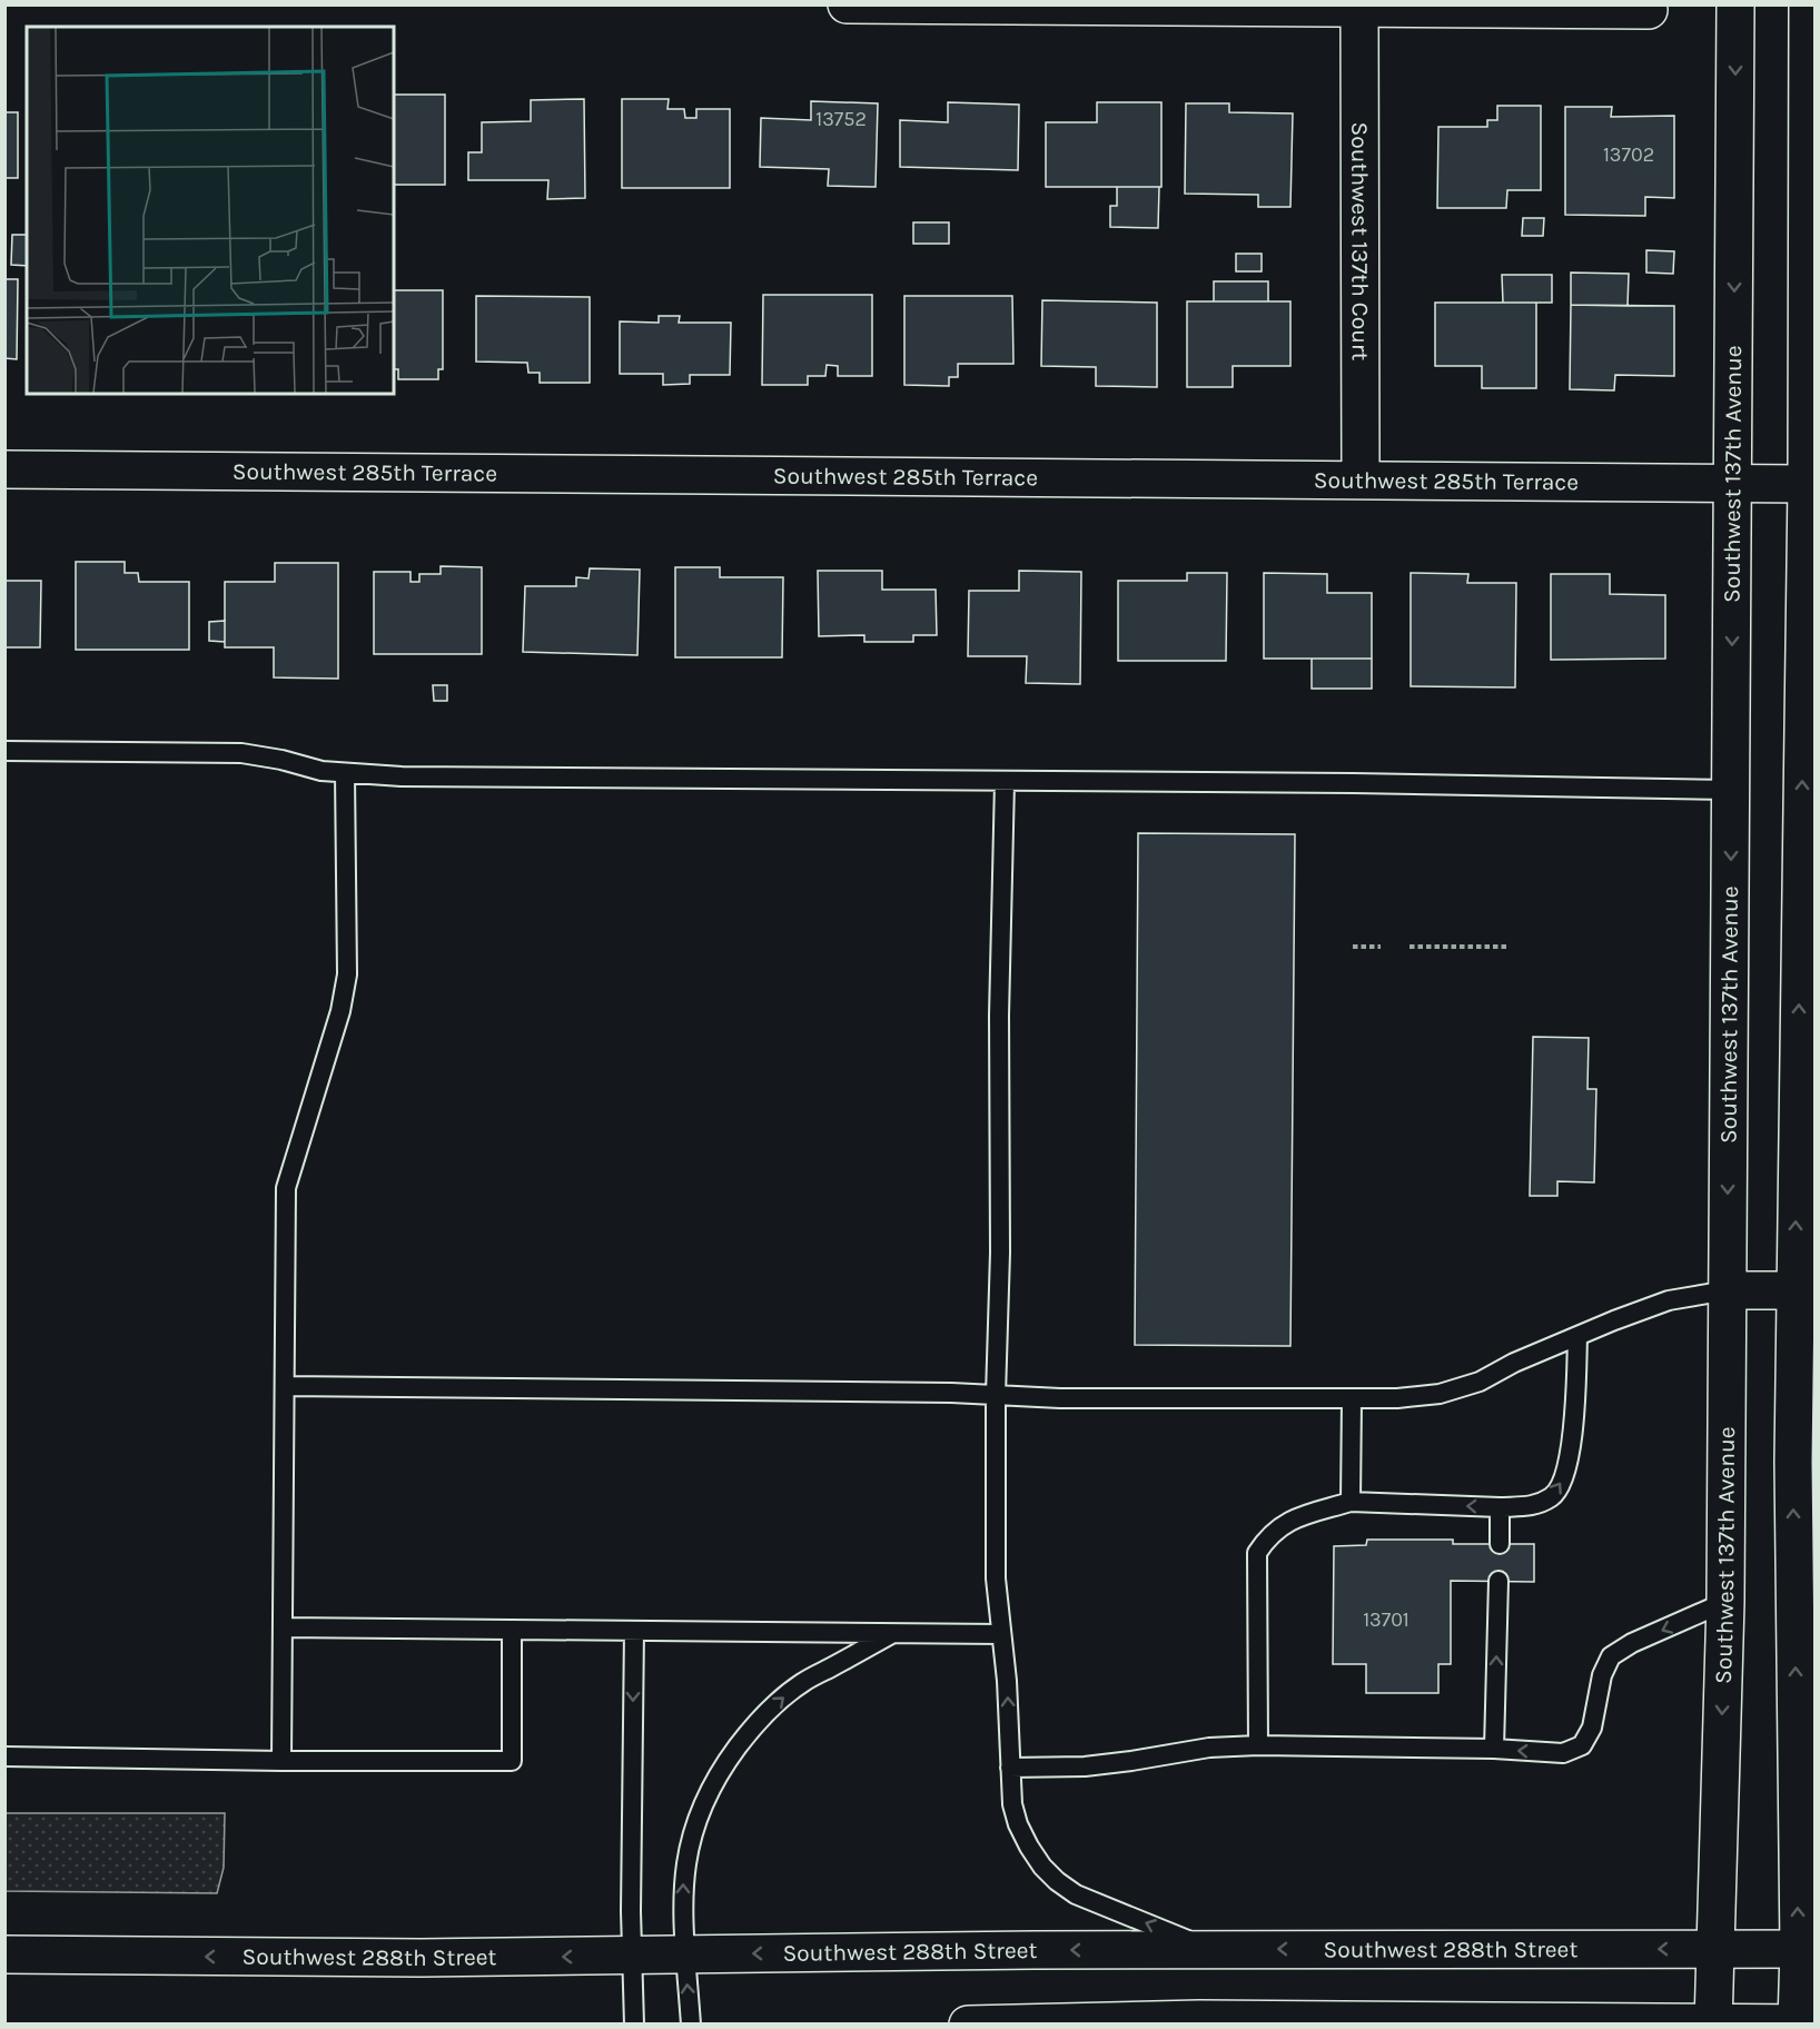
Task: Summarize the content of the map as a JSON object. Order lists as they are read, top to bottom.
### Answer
{
  "streets": {
    "main road": [
      "Southwest 137th Court",
      "Southwest 285th Terrace",
      "Southwest 137th Avenue",
      "Southwest 288th Street"
    ]
  },
  "crossings": [
    ["Southwest 137th Court", "Southwest 285th Terrace"],
    ["Southwest 285th Terrace", "Southwest 137th Avenue"],
    ["Southwest 137th Avenue", "Southwest 288th Street"]
  ],
  "house_numbers": ["13752", "13702", "13701"]
}
